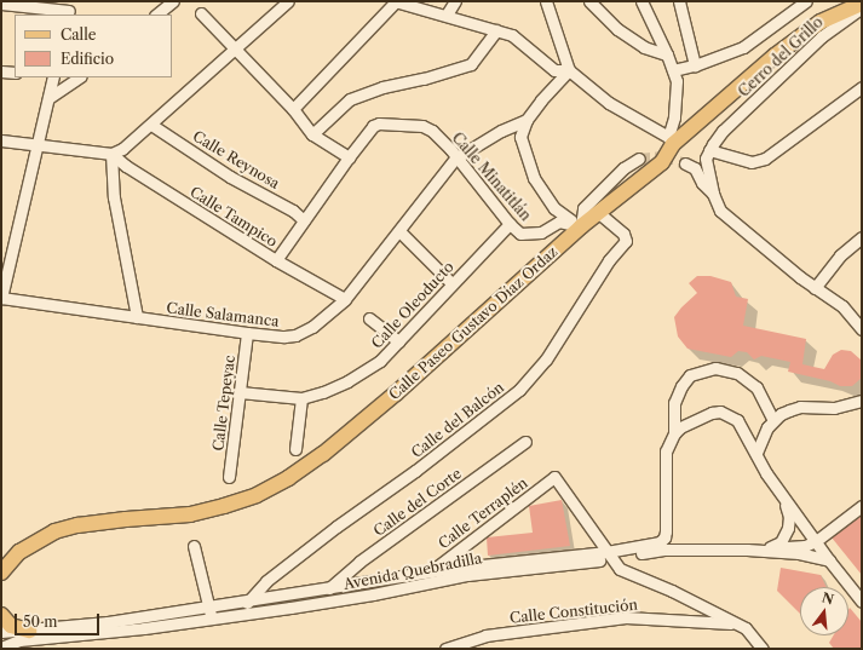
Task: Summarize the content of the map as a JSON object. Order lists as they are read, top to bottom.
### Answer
{
  "streets": {
    "main road": ["Calle Paseo Gustavo Díaz Ordaz"],
    "street": [
      "Cerro del Grillo",
      "Calle Reynosa",
      "Calle Minatitlán",
      "Calle Tampico",
      "Calle Oleoducto",
      "Calle Salamanca",
      "Calle Tepeyac",
      "Calle del Balcón",
      "Calle del Corte",
      "Calle Terraplén",
      "Avenida Quebradilla",
      "Calle Constitución"
    ]
  },
  "crossings": [
    ["Cerro del Grillo", "Calle Paseo Gustavo Díaz Ordaz"],
    ["Calle Reynosa", "Calle Minatitlán"],
    ["Calle Minatitlán", "Calle Tampico"],
    ["Calle Minatitlán", "Calle Oleoducto"],
    ["Calle Minatitlán", "Calle Salamanca"],
    ["Calle Minatitlán", "Calle Paseo Gustavo Díaz Ordaz"],
    ["Calle Tampico", "Calle Salamanca"],
    ["Calle Oleoducto", "Calle Tepeyac"],
    ["Calle Salamanca", "Calle Tepeyac"],
    ["Calle Paseo Gustavo Díaz Ordaz", "Calle del Balcón"],
    ["Calle del Balcón", "Avenida Quebradilla"],
    ["Calle del Corte", "Avenida Quebradilla"],
    ["Calle Terraplén", "Avenida Quebradilla"]
  ],
  "legend": ["Calle", "Edificio"],
  "scale_bar": "50 m",
  "north": "top"
}
